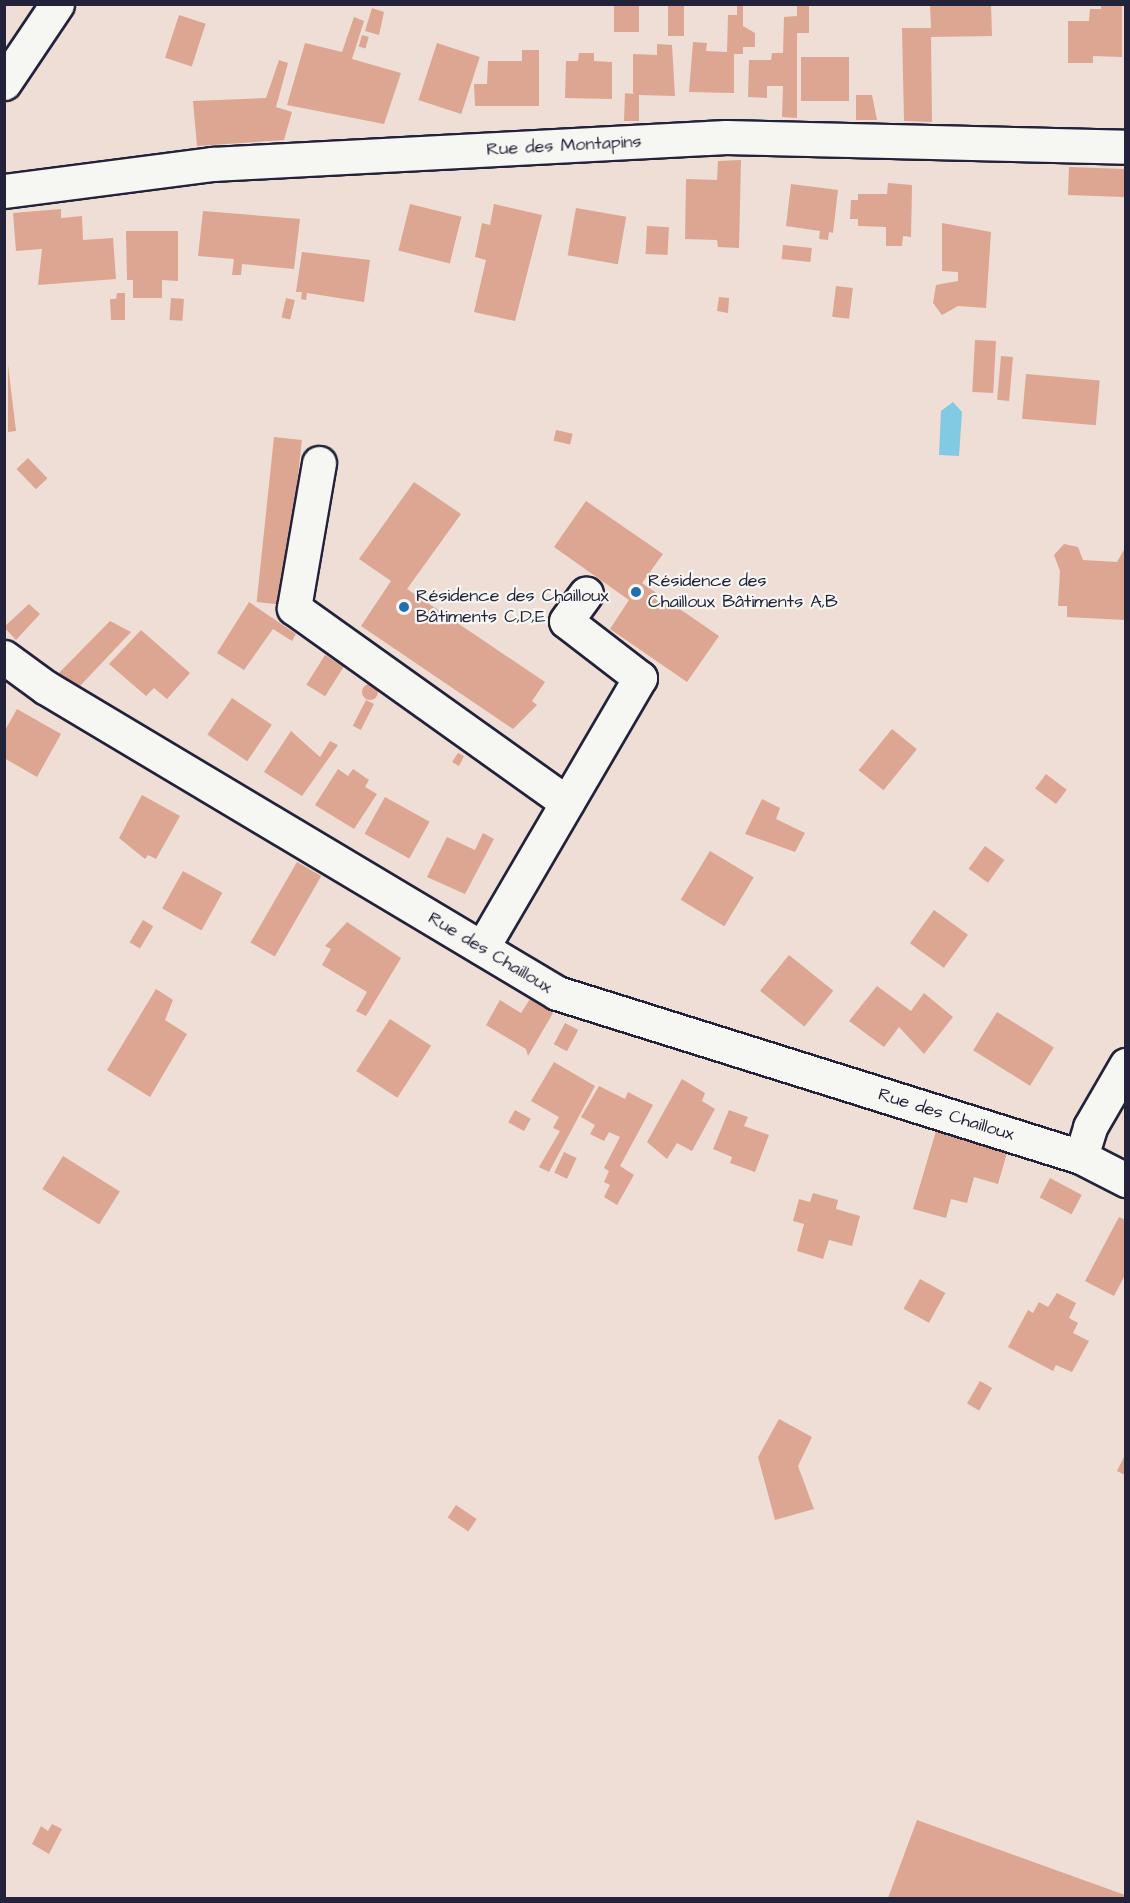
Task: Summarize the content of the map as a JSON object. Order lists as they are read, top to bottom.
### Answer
{
  "streets": {
    "street": ["Rue des Montapins", "Rue des Chailloux"]
  },
  "places": ["Résidence des Chailloux Bâtiments A,B", "Résidence des Chailloux Bâtiments C,D,E"]
}
